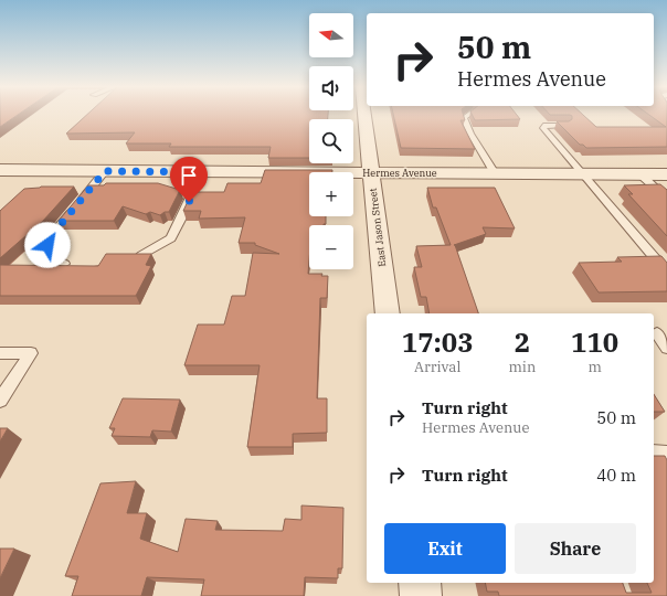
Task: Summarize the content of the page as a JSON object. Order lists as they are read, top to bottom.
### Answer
{
  "streets": {
    "street": ["Hermes Avenue", "East Jason Street"]
  },
  "crossings": [
    ["Hermes Avenue", "East Jason Street"]
  ],
  "north": "left",
  "page": {
    "map_buttons": ["+", "−"],
    "turn": ["50 m", "Hermes Avenue"],
    "eta": [
      "17:03",
      "Arrival",
      "2",
      "min",
      "110",
      "m"
    ],
    "list": [
      {
        "name": "Turn right",
        "note": "Hermes Avenue",
        "value": "50 m"
      },
      {
        "name": "Turn right",
        "value": "40 m"
      }
    ],
    "buttons": ["Exit", "Share"]
  }
}
